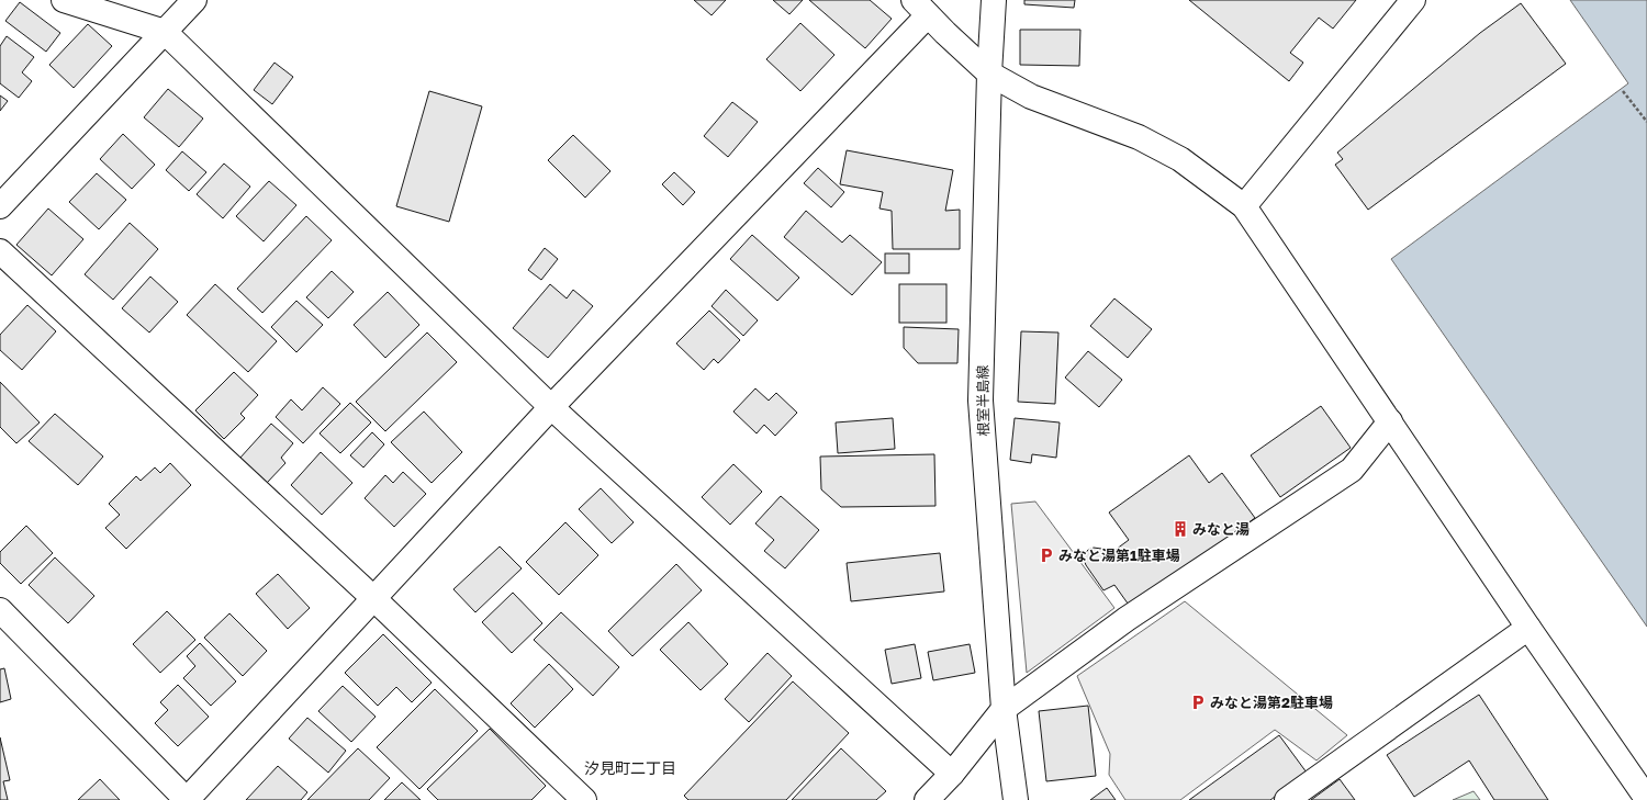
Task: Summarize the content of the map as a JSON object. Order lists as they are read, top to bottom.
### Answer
{
  "streets": {
    "street": ["根室半島線"]
  },
  "districts": ["汐見町二丁目"],
  "places": {
    "building": ["みなと湯"],
    "parking": ["みなと湯第1駐車場", "みなと湯第2駐車場"]
  }
}
